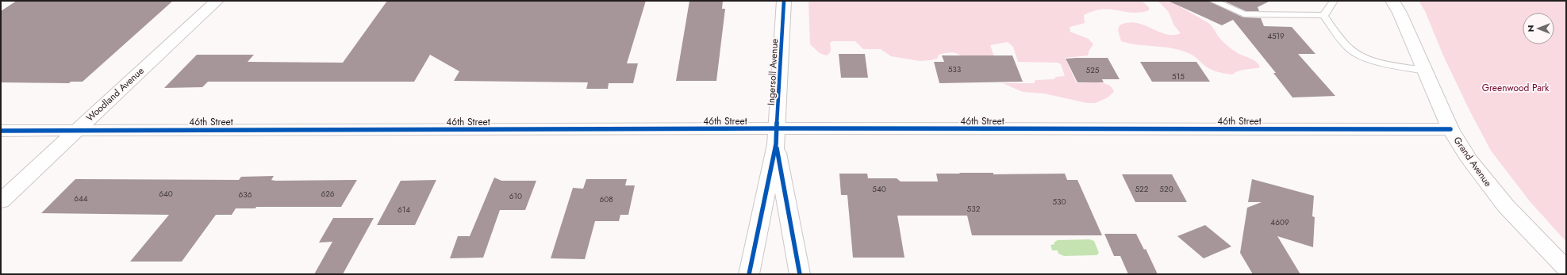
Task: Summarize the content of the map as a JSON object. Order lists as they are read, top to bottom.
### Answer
{
  "streets": {
    "street": [
      "Ingersoll Avenue",
      "Woodland Avenue",
      "46th Street",
      "Grand Avenue"
    ]
  },
  "crossings": [
    ["Ingersoll Avenue", "46th Street"],
    ["Woodland Avenue", "46th Street"],
    ["46th Street", "Grand Avenue"]
  ],
  "parks": ["Greenwood Park"],
  "house_numbers": [
    "4519",
    "533",
    "525",
    "515",
    "540",
    "522",
    "520",
    "640",
    "626",
    "636",
    "610",
    "644",
    "608",
    "530",
    "532",
    "614",
    "4609"
  ],
  "north": "left"
}
